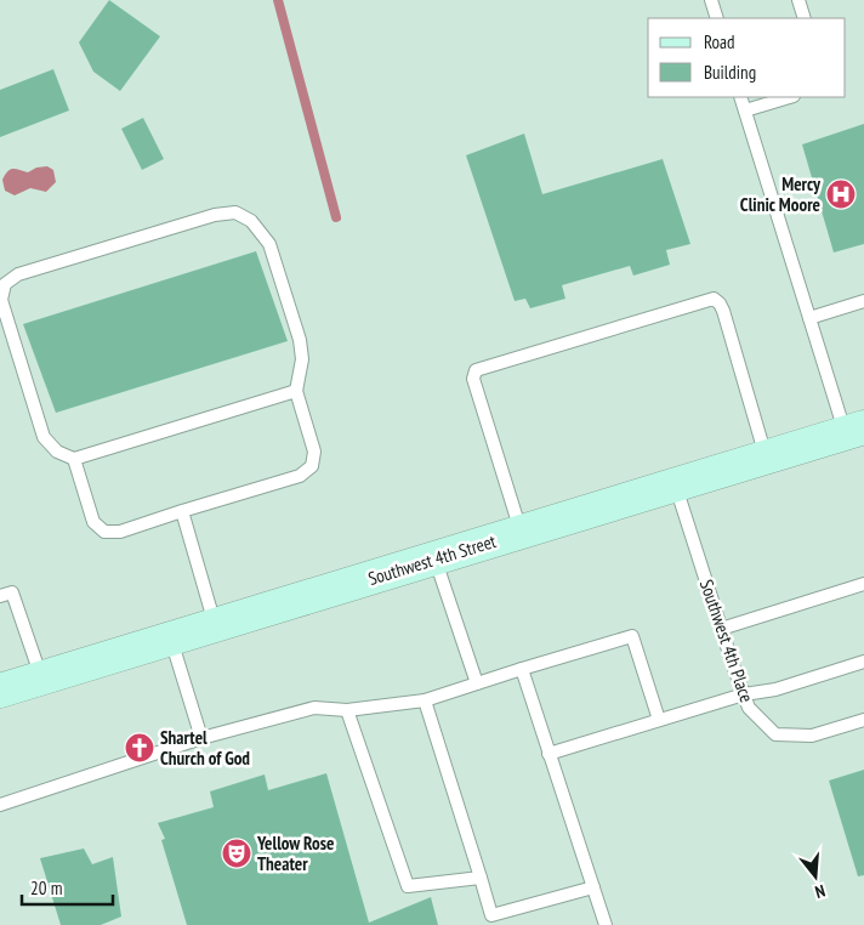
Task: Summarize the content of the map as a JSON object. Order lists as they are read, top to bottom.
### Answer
{
  "streets": {
    "main road": ["Southwest 4th Street"],
    "lane": ["Southwest 4th Place"]
  },
  "crossings": [
    ["Southwest 4th Street", "Southwest 4th Place"]
  ],
  "places": {
    "hospital": ["Mercy Clinic Moore"],
    "church": ["Shartel Church of God"],
    "theatre": ["Yellow Rose Theater"]
  },
  "legend": ["Road", "Building"],
  "scale_bar": "20 m",
  "north": "bottom"
}
